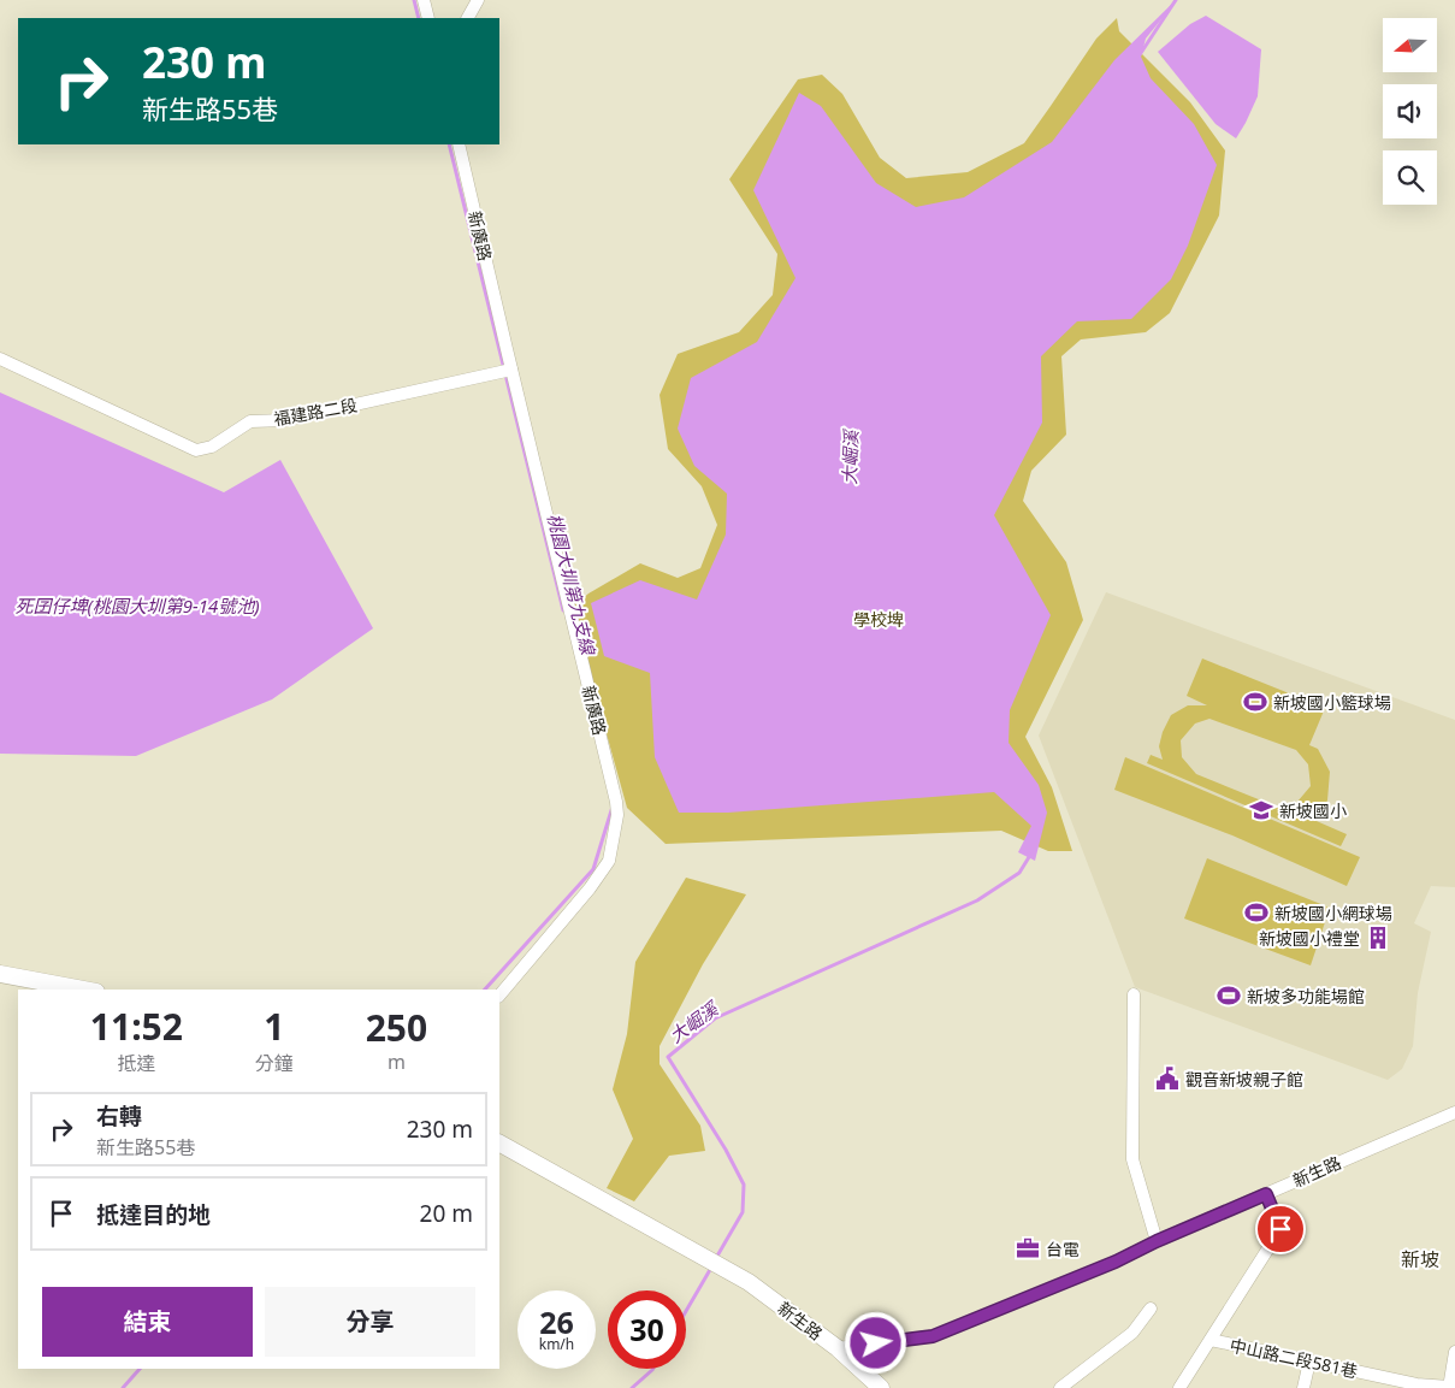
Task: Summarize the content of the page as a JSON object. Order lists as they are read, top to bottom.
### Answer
{
  "streets": {
    "street": [
      "新廣路",
      "福建路二段",
      "新生路",
      "中山路二段581巷"
    ]
  },
  "crossings": [
    ["新廣路", "福建路二段"]
  ],
  "districts": ["新坡"],
  "water": ["大崛溪", "桃園大圳第九支線", "死囝仔埤(桃園大圳第9-14號池)"],
  "parks": ["學校埤"],
  "places": {
    "sports": ["新坡國小籃球場", "新坡國小網球場", "新坡多功能場館"],
    "school or university": ["新坡國小"],
    "building": ["新坡國小禮堂"],
    "public building": ["觀音新坡親子館"],
    "office": ["台電"]
  },
  "north": "left",
  "page": {
    "turn": ["230 m", "新生路55巷"],
    "eta": [
      "11:52",
      "抵達",
      "1",
      "分鐘",
      "250",
      "m"
    ],
    "list": [
      {
        "name": "右轉",
        "note": "新生路55巷",
        "value": "230 m"
      },
      {
        "name": "抵達目的地",
        "value": "20 m"
      }
    ],
    "buttons": ["結束", "分享"],
    "speed": "26 km/h",
    "limit": "30"
  }
}
